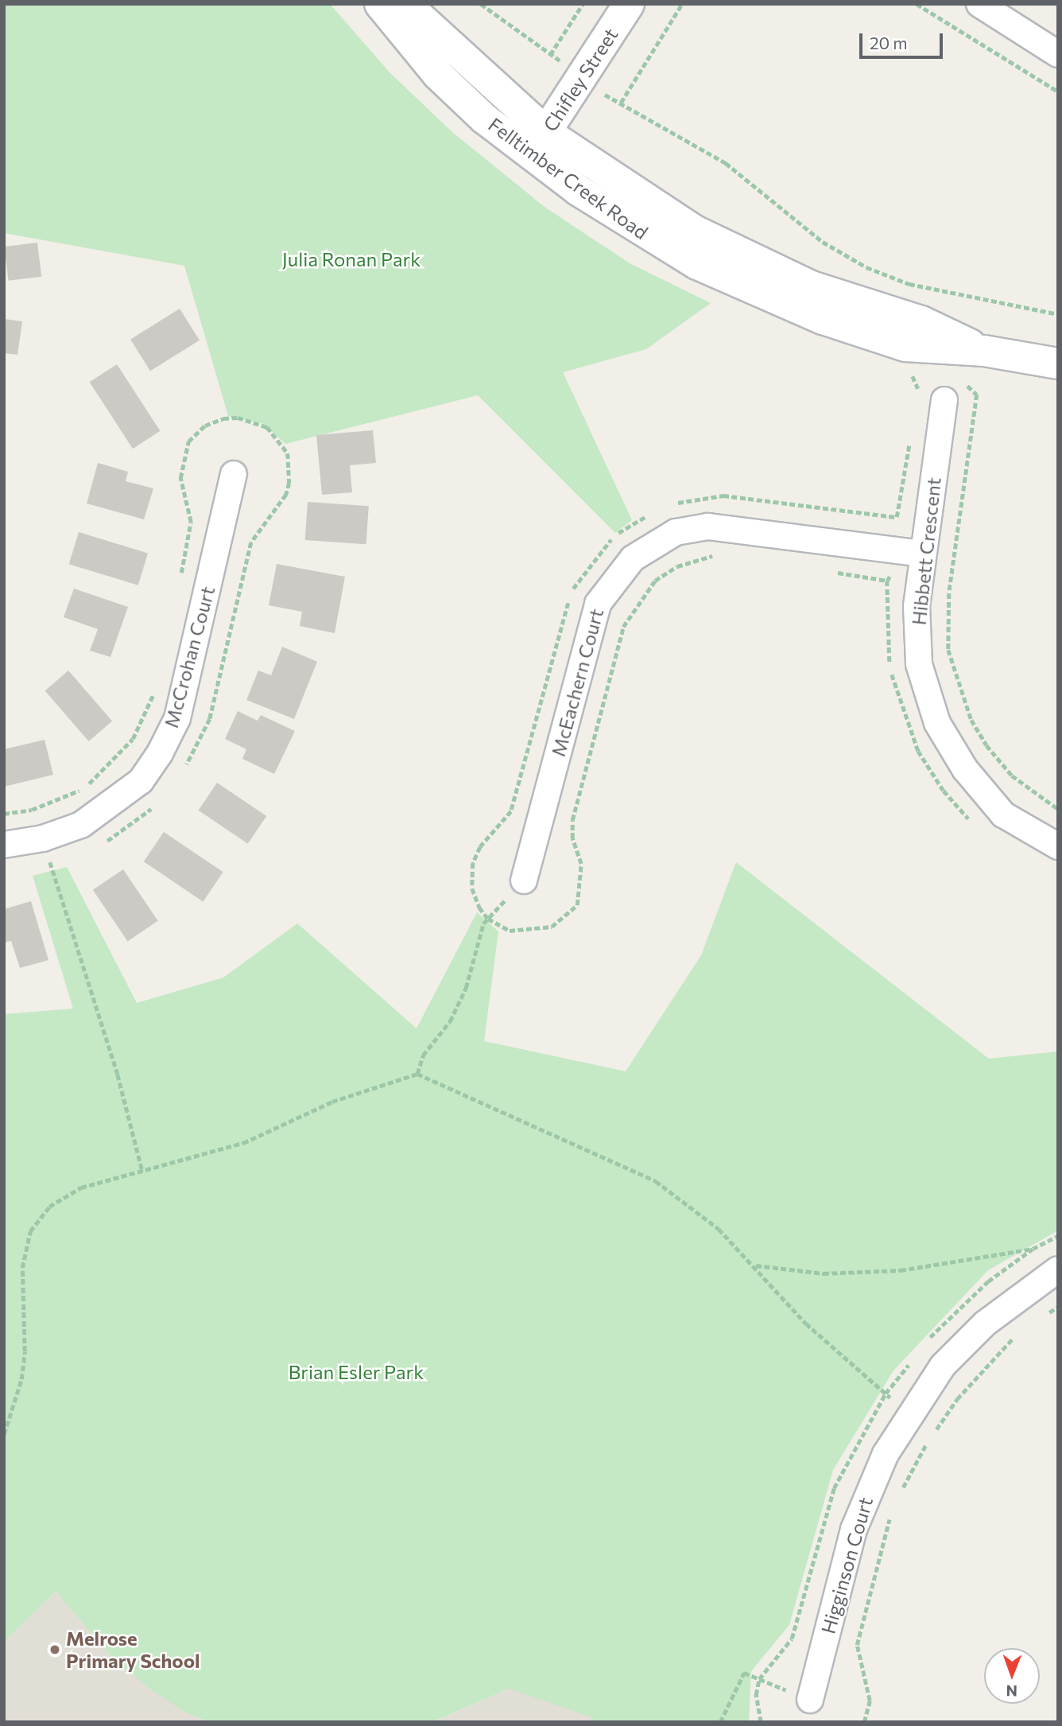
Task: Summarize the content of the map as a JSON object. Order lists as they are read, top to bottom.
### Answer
{
  "streets": {
    "main road": ["Chifley Street", "Felltimber Creek Road"],
    "street": [
      "Hibbett Crescent",
      "McCrohan Court",
      "McEachern Court",
      "Higginson Court"
    ]
  },
  "crossings": [
    ["Chifley Street", "Felltimber Creek Road"],
    ["Hibbett Crescent", "McEachern Court"]
  ],
  "parks": ["Julia Ronan Park", "Brian Esler Park"],
  "places": ["Melrose Primary School"],
  "scale_bar": "20 m",
  "north": "bottom"
}
